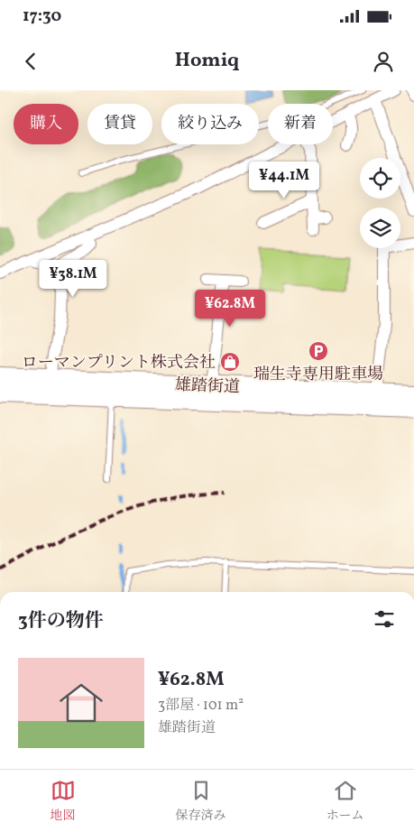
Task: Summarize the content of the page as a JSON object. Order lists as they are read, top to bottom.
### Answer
{
  "streets": {
    "main road": ["雄踏街道"]
  },
  "places": {
    "parking": ["瑞生寺専用駐車場"],
    "shop": ["ローマンプリント株式会社"]
  },
  "page": {
    "status": "17:30",
    "header": "Homiq",
    "chip": [
      "購入",
      "賃貸",
      "絞り込み",
      "新着"
    ],
    "price": ["¥44.1M", "¥38.1M", "¥62.8M"],
    "heading": "3件の物件",
    "list": [
      {
        "name": "¥62.8M",
        "note": "3部屋 · 101 m² · 雄踏街道"
      }
    ],
    "tabs": ["地図", "保存済み", "ホーム"]
  }
}
